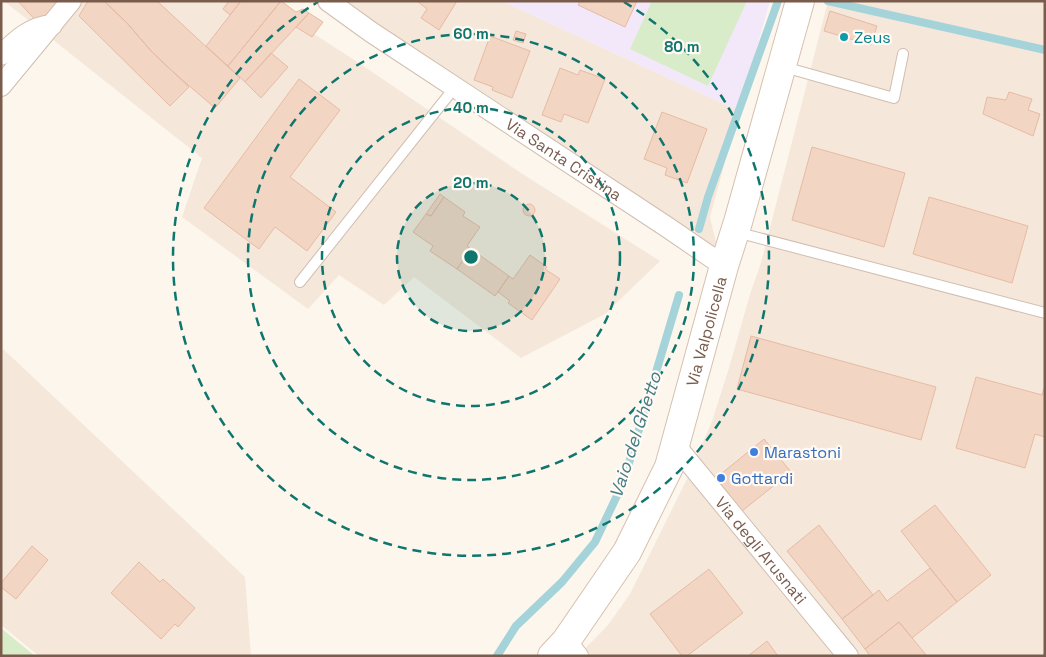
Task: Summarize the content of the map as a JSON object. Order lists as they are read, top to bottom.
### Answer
{
  "streets": {
    "main road": ["Via Valpolicella"],
    "street": ["Via Santa Cristina", "Via degli Arusnati"]
  },
  "crossings": [
    ["Via Santa Cristina", "Via Valpolicella"],
    ["Via Valpolicella", "Via degli Arusnati"]
  ],
  "water": ["Vaio del Ghetto"],
  "places": ["Zeus", "Marastoni", "Gottardi"],
  "rings": [
    "60 m",
    "80 m",
    "40 m",
    "20 m"
  ]
}
